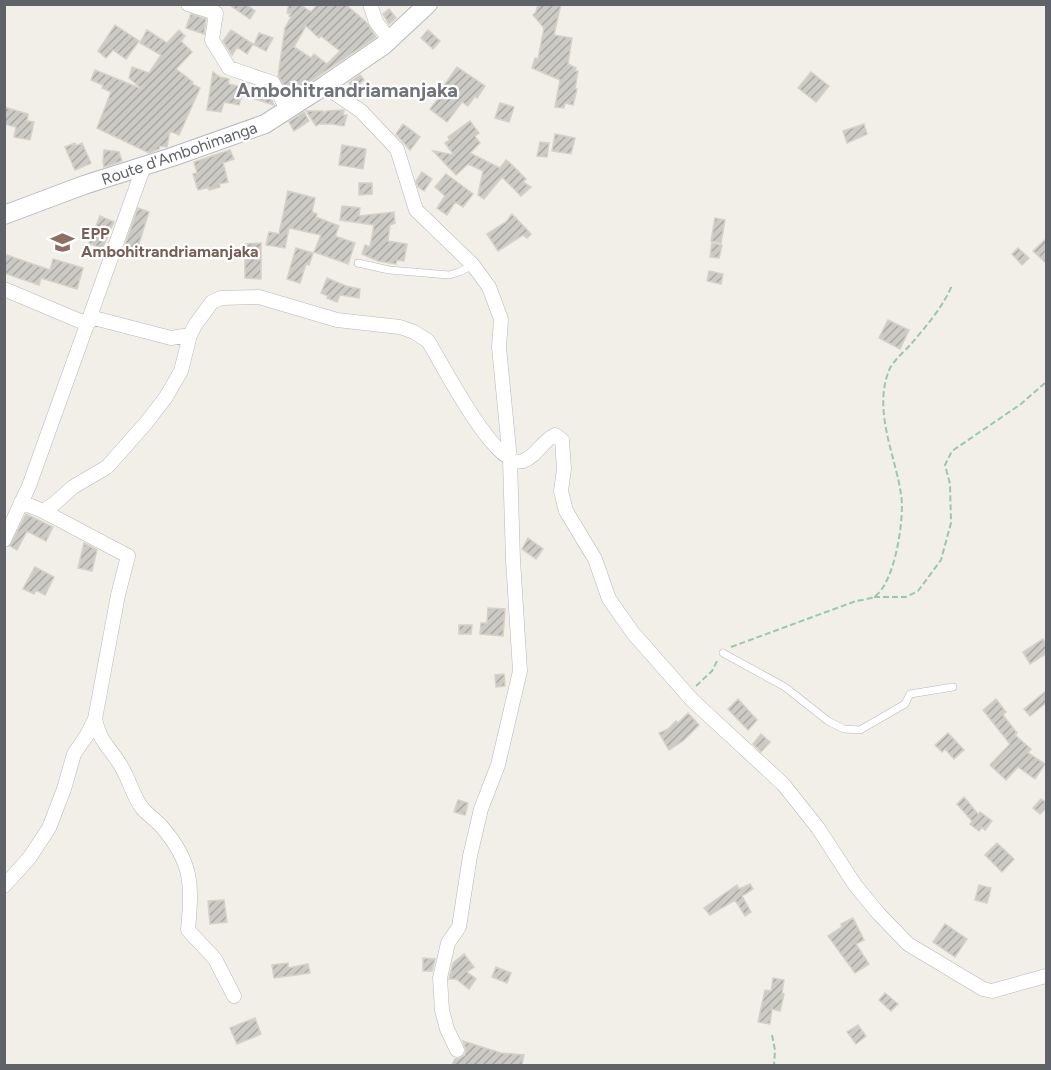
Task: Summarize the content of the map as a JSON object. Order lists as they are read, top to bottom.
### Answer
{
  "streets": {
    "street": ["Route d'Ambohimanga"]
  },
  "districts": ["Ambohitrandriamanjaka"],
  "places": {
    "school or university": ["EPP Ambohitrandriamanjaka"]
  }
}
